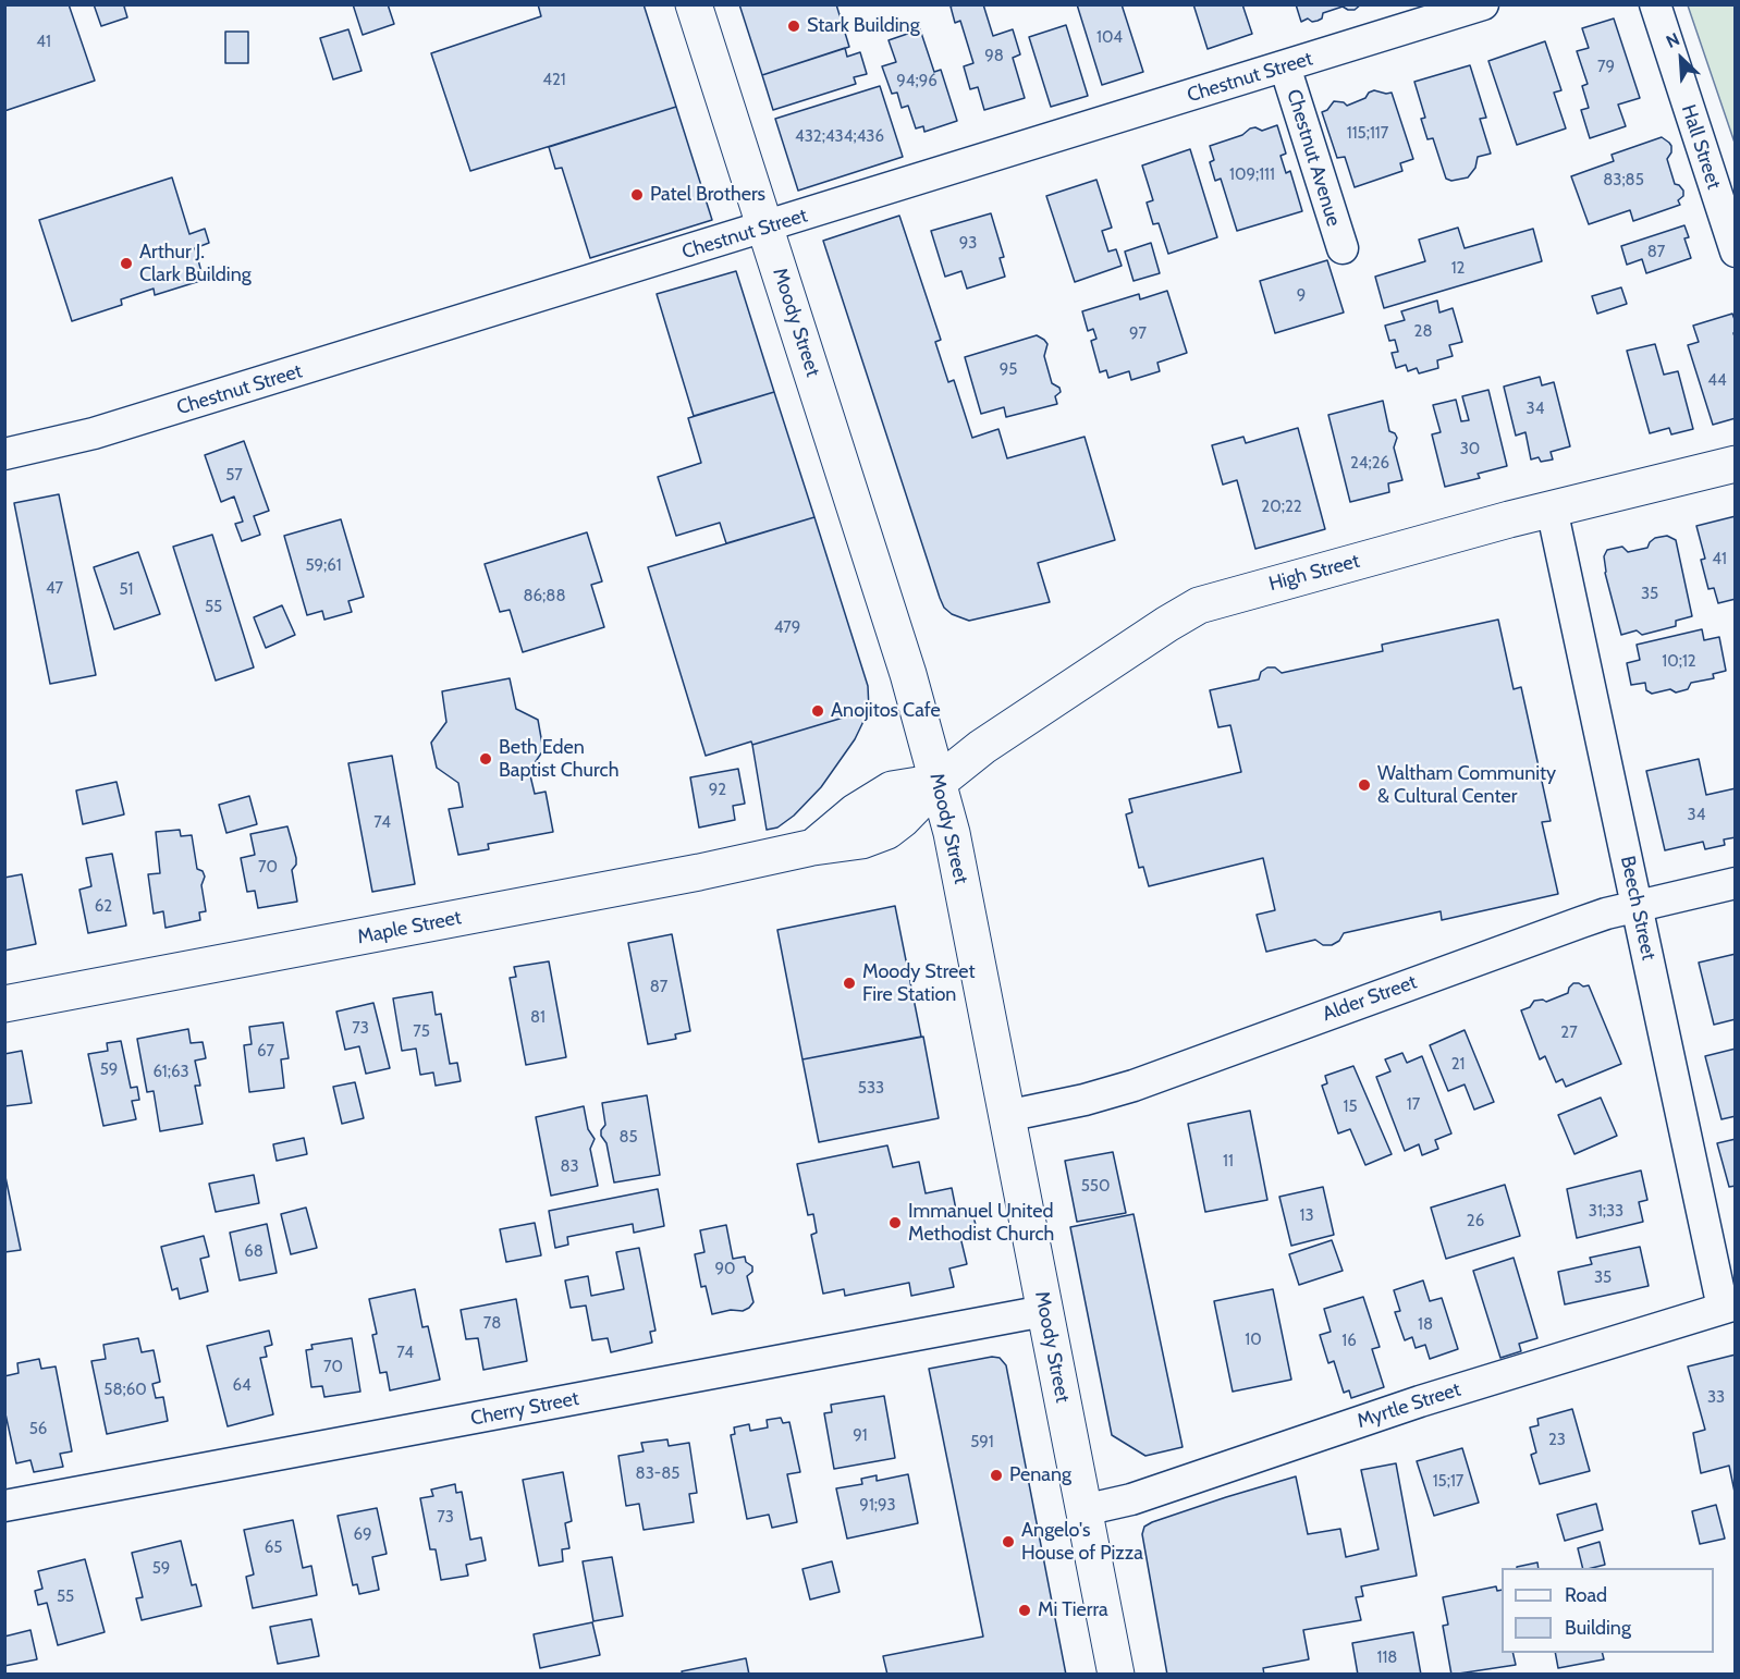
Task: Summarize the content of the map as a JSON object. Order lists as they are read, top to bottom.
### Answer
{
  "streets": {
    "main road": ["Moody Street", "High Street", "Maple Street"],
    "street": [
      "Chestnut Street",
      "Hall Street",
      "Chestnut Avenue",
      "Beech Street",
      "Alder Street",
      "Myrtle Street",
      "Cherry Street"
    ]
  },
  "crossings": [
    ["Chestnut Street", "Chestnut Avenue"],
    ["Chestnut Street", "Moody Street"],
    ["Moody Street", "High Street"],
    ["Moody Street", "Maple Street"],
    ["Moody Street", "Alder Street"],
    ["Moody Street", "Myrtle Street"],
    ["Moody Street", "Cherry Street"],
    ["High Street", "Beech Street"],
    ["High Street", "Maple Street"],
    ["Beech Street", "Alder Street"],
    ["Beech Street", "Myrtle Street"]
  ],
  "places": [
    "Stark Building",
    "Patel Brothers",
    "Arthur J. Clark Building",
    "Anojitos Cafe",
    "Beth Eden Baptist Church",
    "Waltham Community & Cultural Center",
    "Moody Street Fire Station",
    "Immanuel United Methodist Church",
    "Penang",
    "Angelo's House of Pizza",
    "Mi Tierra"
  ],
  "house_numbers": [
    "104",
    "41",
    "98",
    "79",
    "421",
    "94;96",
    "115;117",
    "432;434;436",
    "109;111",
    "83;85",
    "93",
    "87",
    "12",
    "9",
    "28",
    "97",
    "95",
    "44",
    "34",
    "30",
    "24;26",
    "57",
    "20;22",
    "41",
    "59;61",
    "47",
    "51",
    "35",
    "86;88",
    "55",
    "479",
    "10;12",
    "92",
    "34",
    "74",
    "70",
    "62",
    "87",
    "81",
    "73",
    "75",
    "27",
    "67",
    "21",
    "59",
    "61;63",
    "533",
    "17",
    "15",
    "85",
    "11",
    "83",
    "550",
    "31;33",
    "13",
    "26",
    "68",
    "90",
    "35",
    "78",
    "18",
    "10",
    "16",
    "74",
    "70",
    "64",
    "58;60",
    "33",
    "56",
    "91",
    "23",
    "591",
    "83-85",
    "15;17",
    "91;93",
    "73",
    "69",
    "65",
    "59",
    "55",
    "118"
  ],
  "legend": ["Road", "Building"],
  "north": "top left"
}
